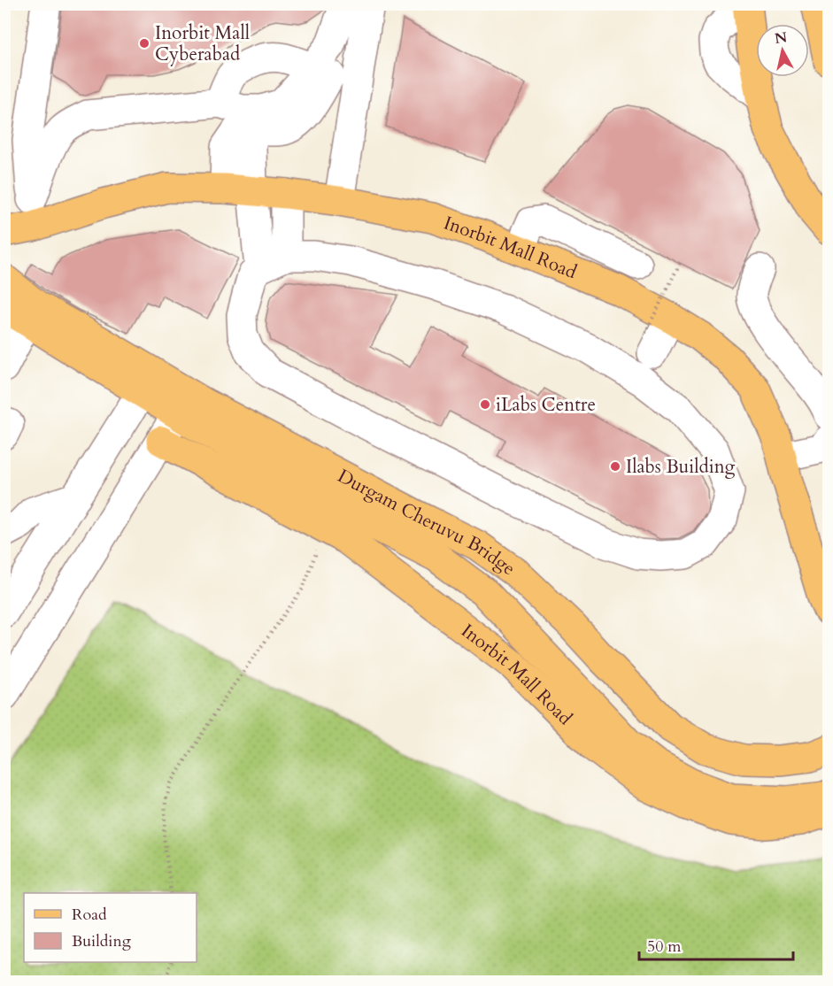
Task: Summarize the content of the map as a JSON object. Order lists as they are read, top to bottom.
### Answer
{
  "streets": {
    "main road": ["Inorbit Mall Road", "Durgam Cheruvu Bridge"]
  },
  "crossings": [
    ["Inorbit Mall Road", "Durgam Cheruvu Bridge"]
  ],
  "places": ["Inorbit Mall Cyberabad", "iLabs Centre", "Ilabs Building"],
  "legend": ["Road", "Building"],
  "scale_bar": "50 m",
  "north": "top"
}
